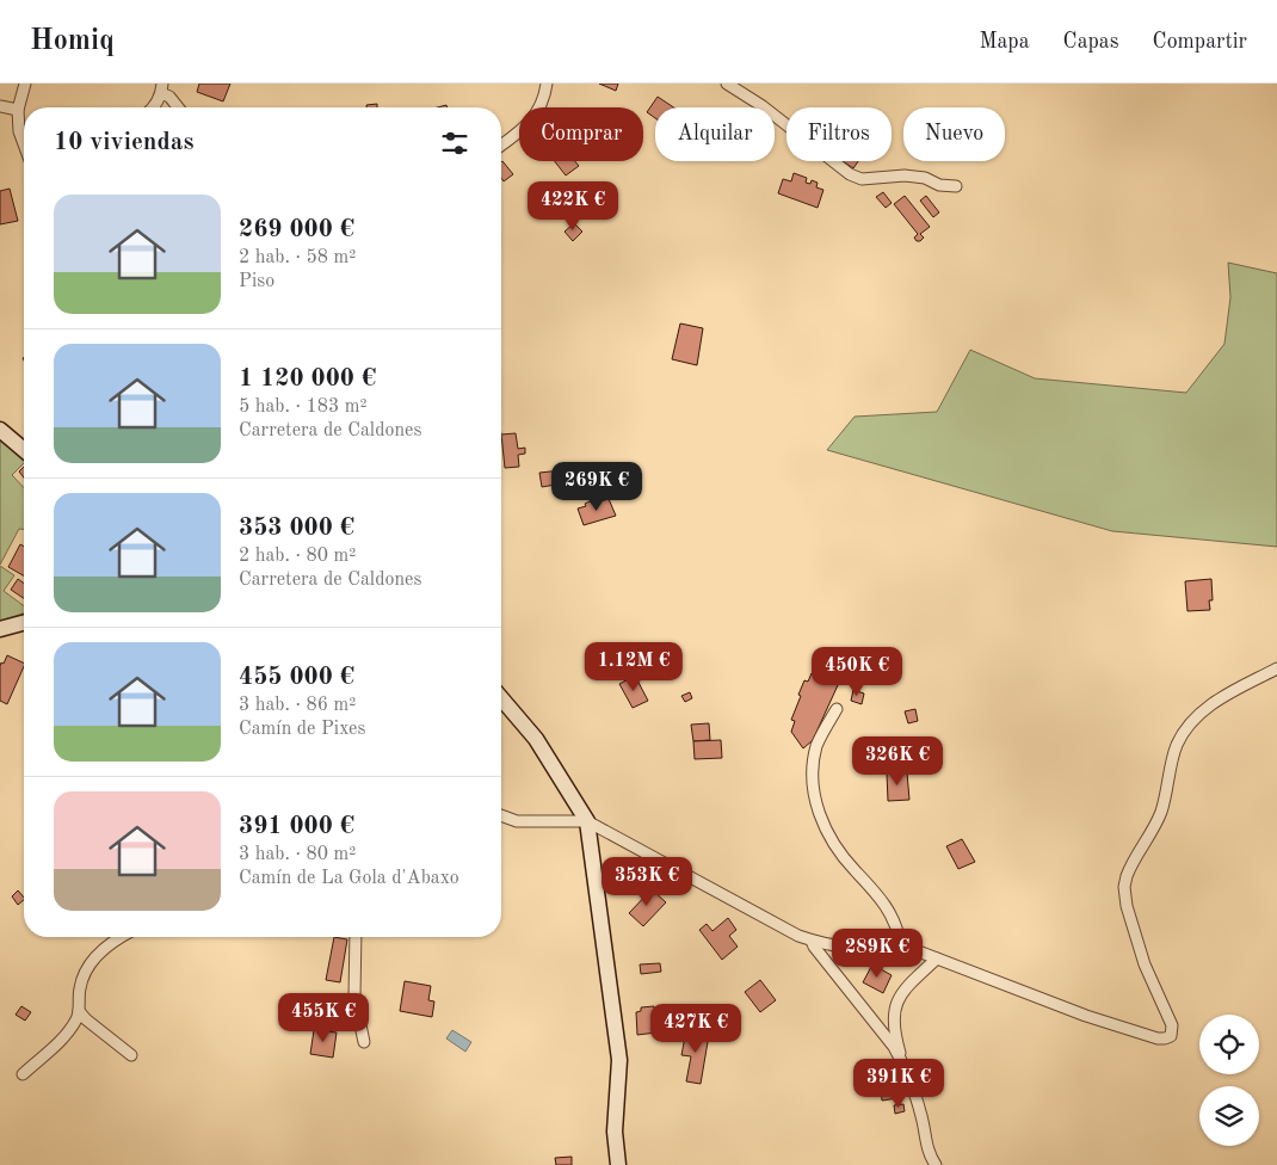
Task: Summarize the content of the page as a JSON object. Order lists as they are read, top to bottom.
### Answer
{
  "page": {
    "header": "Homiq",
    "nav": ["Mapa", "Capas", "Compartir"],
    "chip": [
      "Comprar",
      "Alquilar",
      "Filtros",
      "Nuevo"
    ],
    "heading": "10 viviendas",
    "list": [
      {
        "name": "269 000 €",
        "note": "2 hab. · 58 m² · Piso"
      },
      {
        "name": "1 120 000 €",
        "note": "5 hab. · 183 m² · Carretera de Caldones"
      },
      {
        "name": "353 000 €",
        "note": "2 hab. · 80 m² · Carretera de Caldones"
      },
      {
        "name": "455 000 €",
        "note": "3 hab. · 86 m² · Camín de Pixes"
      },
      {
        "name": "391 000 €",
        "note": "3 hab. · 80 m² · Camín de La Gola d'Abaxo"
      }
    ],
    "price": [
      "422K €",
      "269K €",
      "1.12M €",
      "450K €",
      "326K €",
      "353K €",
      "289K €",
      "455K €",
      "427K €",
      "391K €"
    ]
  }
}
